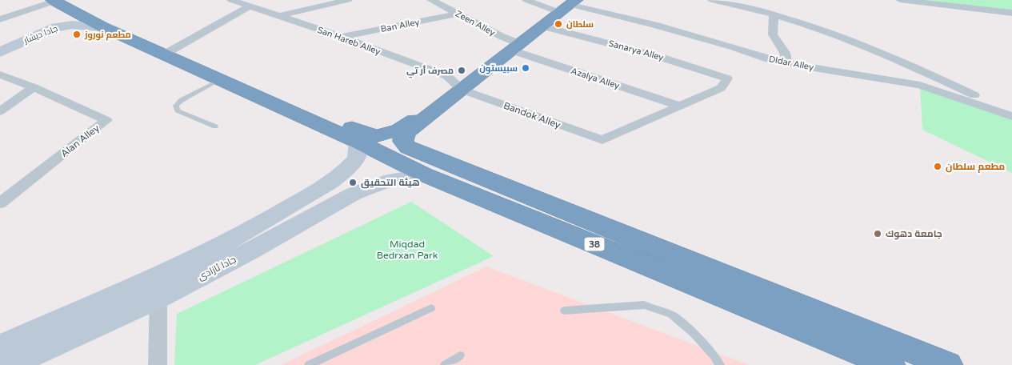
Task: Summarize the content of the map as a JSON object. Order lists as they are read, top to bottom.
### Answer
{
  "streets": {
    "highway": ["38"],
    "main road": ["جادا دیشار", "جادا ئازادی"],
    "street": [
      "Zeen Alley",
      "Ban Alley",
      "San Hareb Alley",
      "Sanarya Alley",
      "Dldar Alley",
      "Azalya Alley",
      "Bandok Alley",
      "Alan Alley"
    ]
  },
  "crossings": [
    ["Zeen Alley", "Ban Alley"],
    ["Zeen Alley", "Azalya Alley"],
    ["Ban Alley", "San Hareb Alley"],
    ["San Hareb Alley", "Bandok Alley"],
    ["Sanarya Alley", "Azalya Alley"],
    ["Sanarya Alley", "Bandok Alley"],
    ["Azalya Alley", "Bandok Alley"],
    ["38", "جادا ئازادی"]
  ],
  "parks": ["Miqdad Bedrxan Park"],
  "places": [
    "سلطان",
    "مطعم نوروز",
    "سبيستون",
    "مصرف أر تي",
    "مطعم سلطان",
    "هيئة التحقيق",
    "جامعة دهوك"
  ]
}
